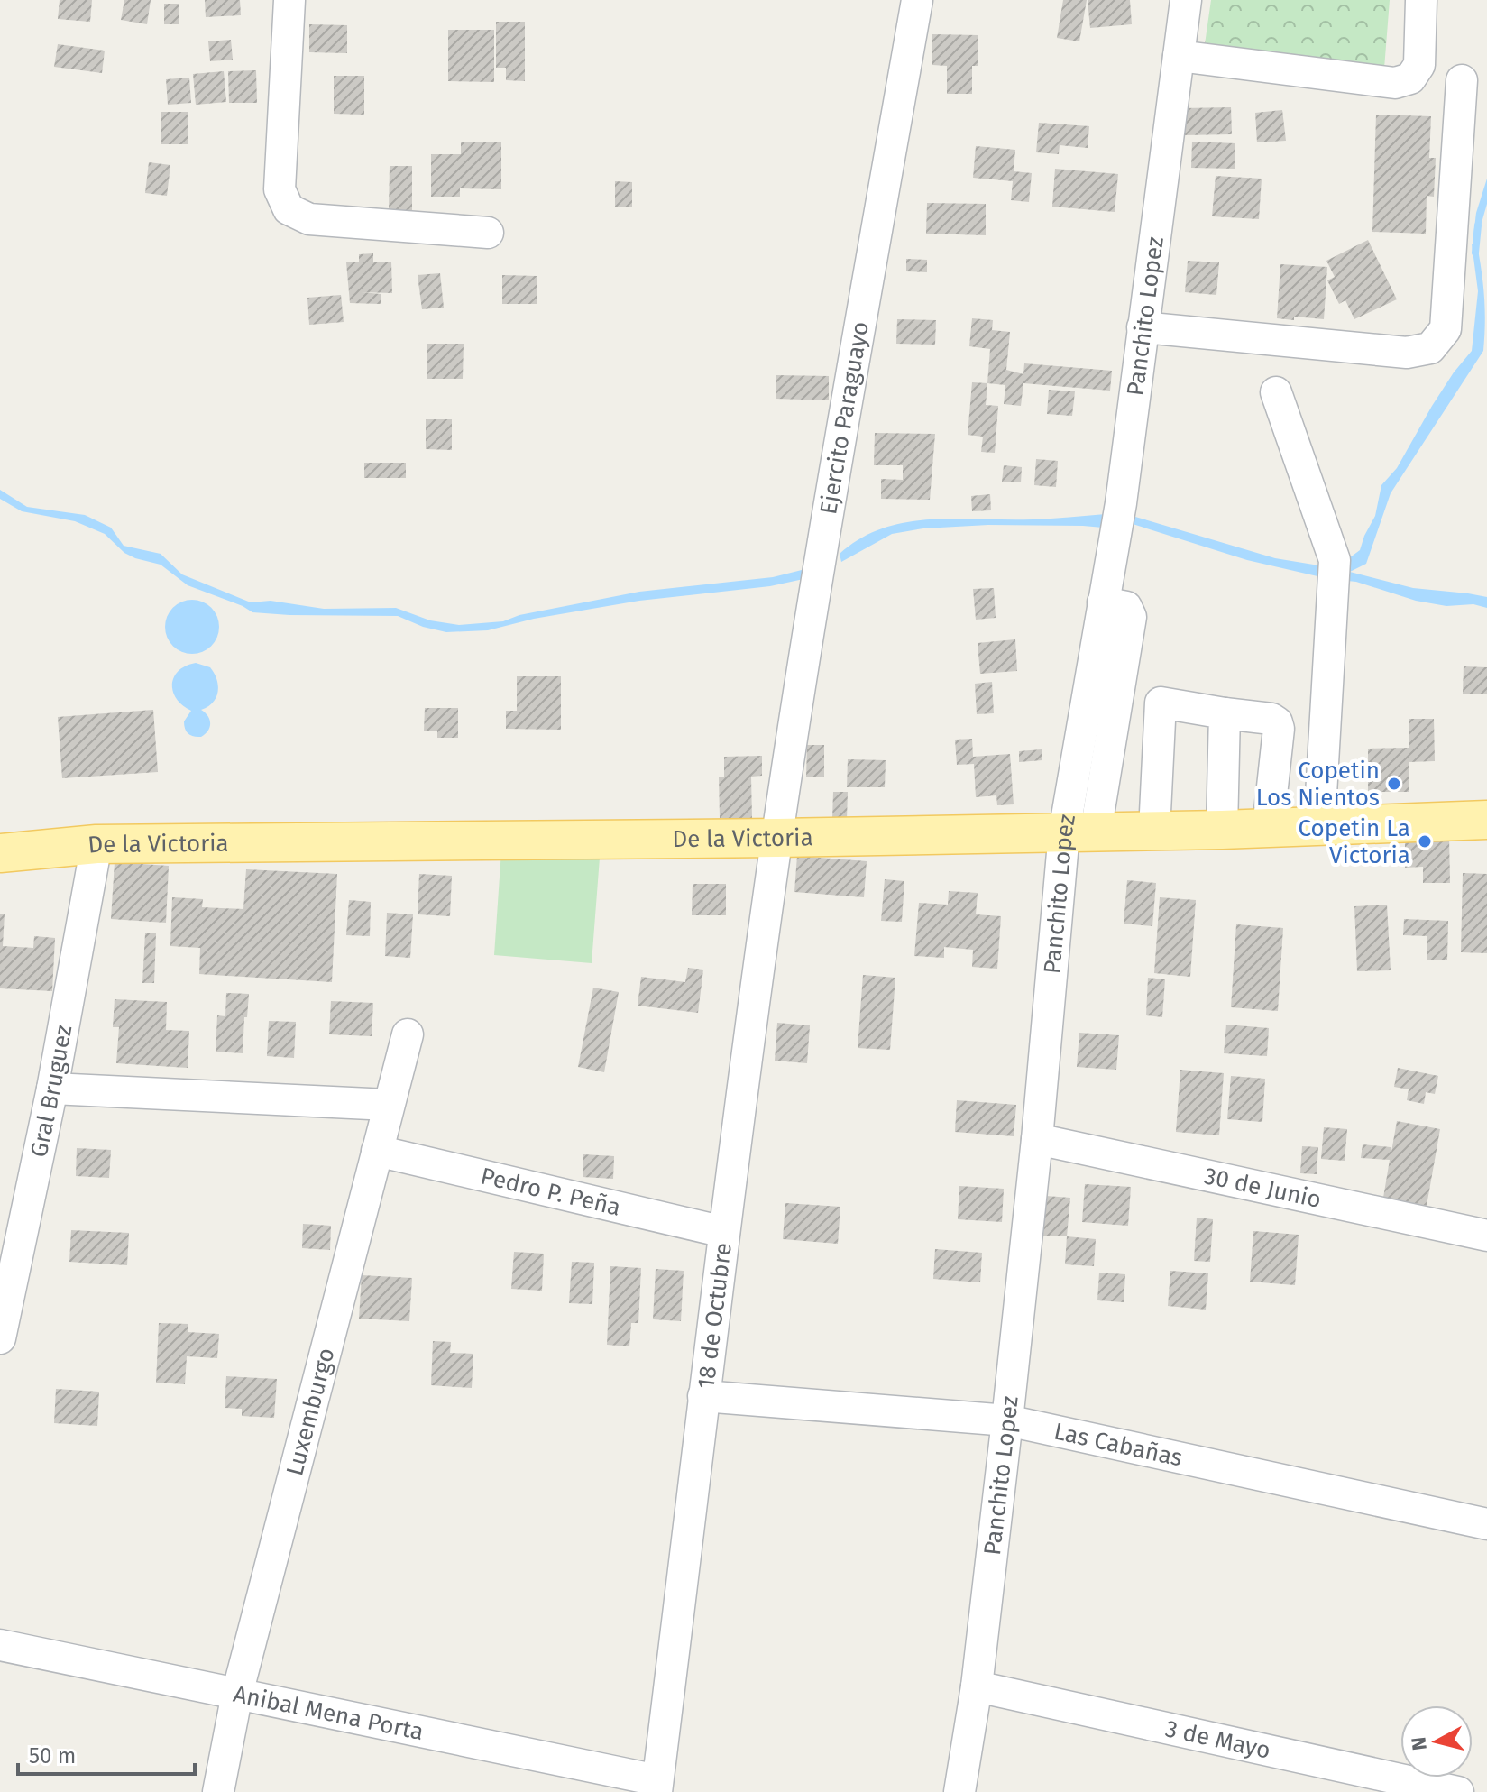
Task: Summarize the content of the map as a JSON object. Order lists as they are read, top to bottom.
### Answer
{
  "streets": {
    "main road": ["De la Victoria"],
    "street": [
      "Panchito Lopez",
      "Ejercito Paraguayo",
      "Gral Bruguez",
      "30 de Junio",
      "Pedro P. Peña",
      "18 de Octubre",
      "Luxemburgo",
      "Las Cabañas",
      "Anibal Mena Porta",
      "3 de Mayo"
    ]
  },
  "crossings": [
    ["Panchito Lopez", "De la Victoria"],
    ["Panchito Lopez", "30 de Junio"],
    ["Panchito Lopez", "Las Cabañas"],
    ["Panchito Lopez", "3 de Mayo"],
    ["Ejercito Paraguayo", "De la Victoria"],
    ["Ejercito Paraguayo", "18 de Octubre"],
    ["De la Victoria", "Gral Bruguez"],
    ["De la Victoria", "18 de Octubre"],
    ["Pedro P. Peña", "18 de Octubre"],
    ["Pedro P. Peña", "Luxemburgo"],
    ["18 de Octubre", "Las Cabañas"],
    ["18 de Octubre", "Anibal Mena Porta"],
    ["Luxemburgo", "Anibal Mena Porta"]
  ],
  "places": ["Copetin Los Nientos", "Copetin La Victoria"],
  "scale_bar": "50 m",
  "north": "left"
}
